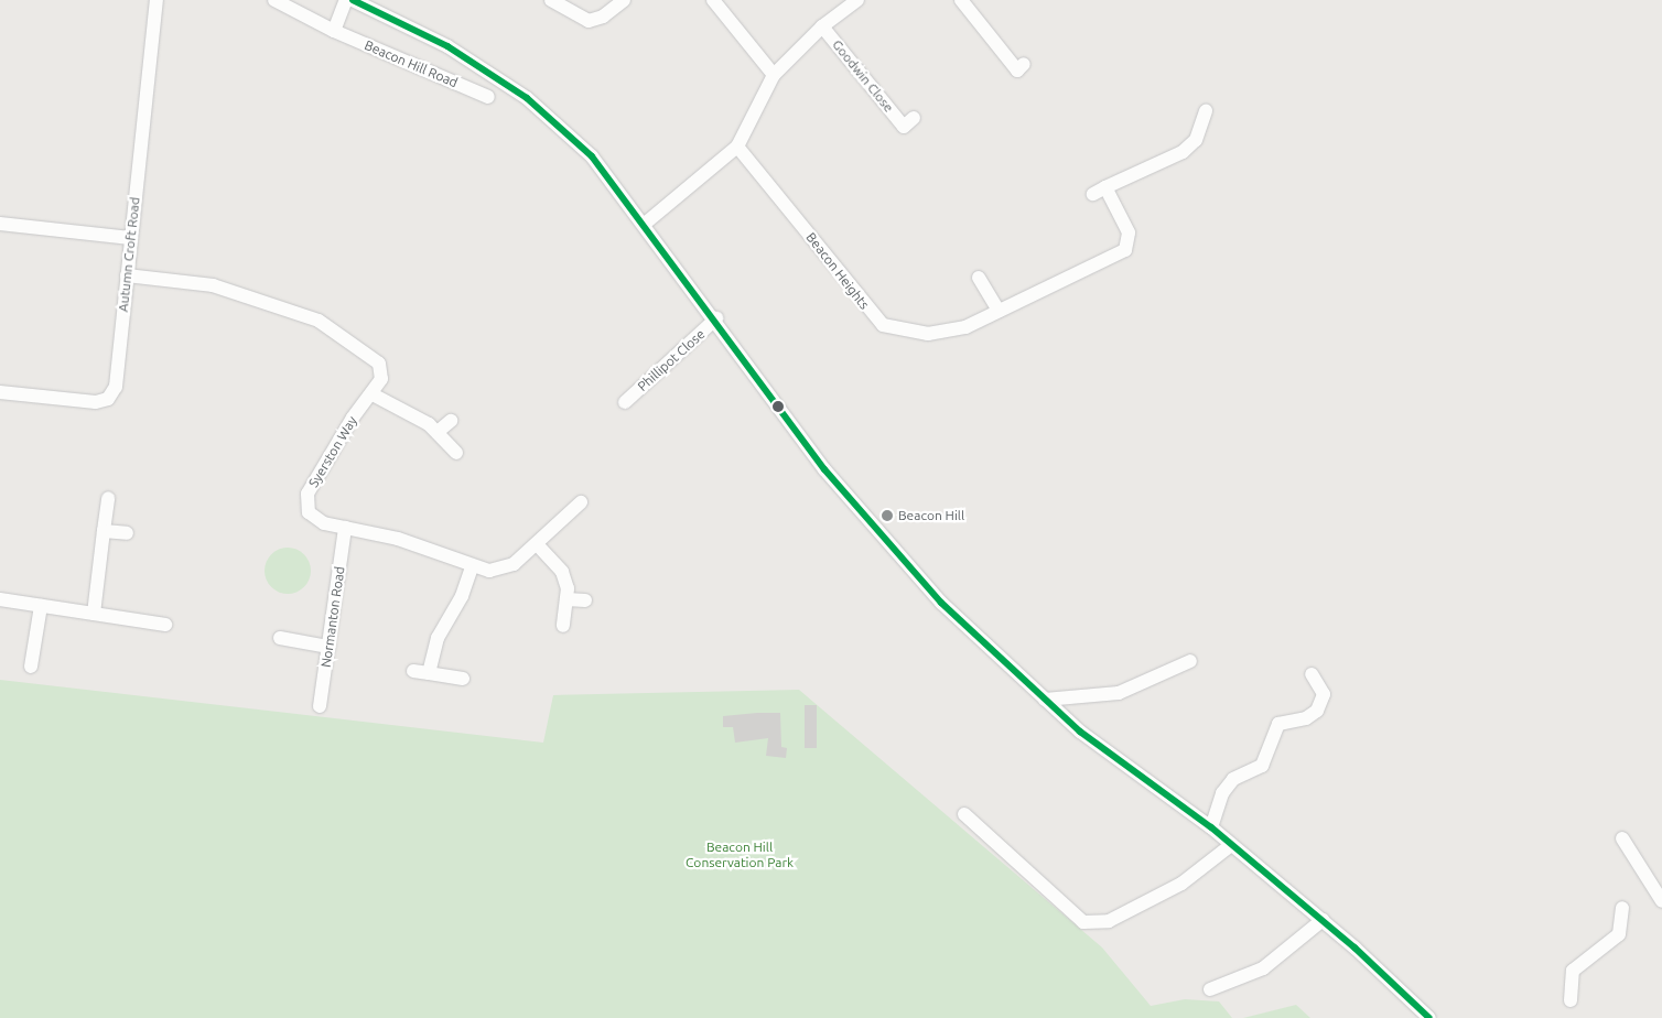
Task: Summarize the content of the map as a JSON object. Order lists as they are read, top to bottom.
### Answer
{
  "streets": {
    "street": [
      "Beacon Hill Road",
      "Goodwin Close",
      "Autumn Croft Road",
      "Beacon Heights",
      "Phillipot Close",
      "Syerston Way",
      "Normanton Road"
    ]
  },
  "crossings": [
    ["Beacon Hill Road", "Phillipot Close"],
    ["Autumn Croft Road", "Syerston Way"],
    ["Syerston Way", "Normanton Road"]
  ],
  "parks": ["Beacon Hill Conservation Park"],
  "places": ["Beacon Hill"]
}
